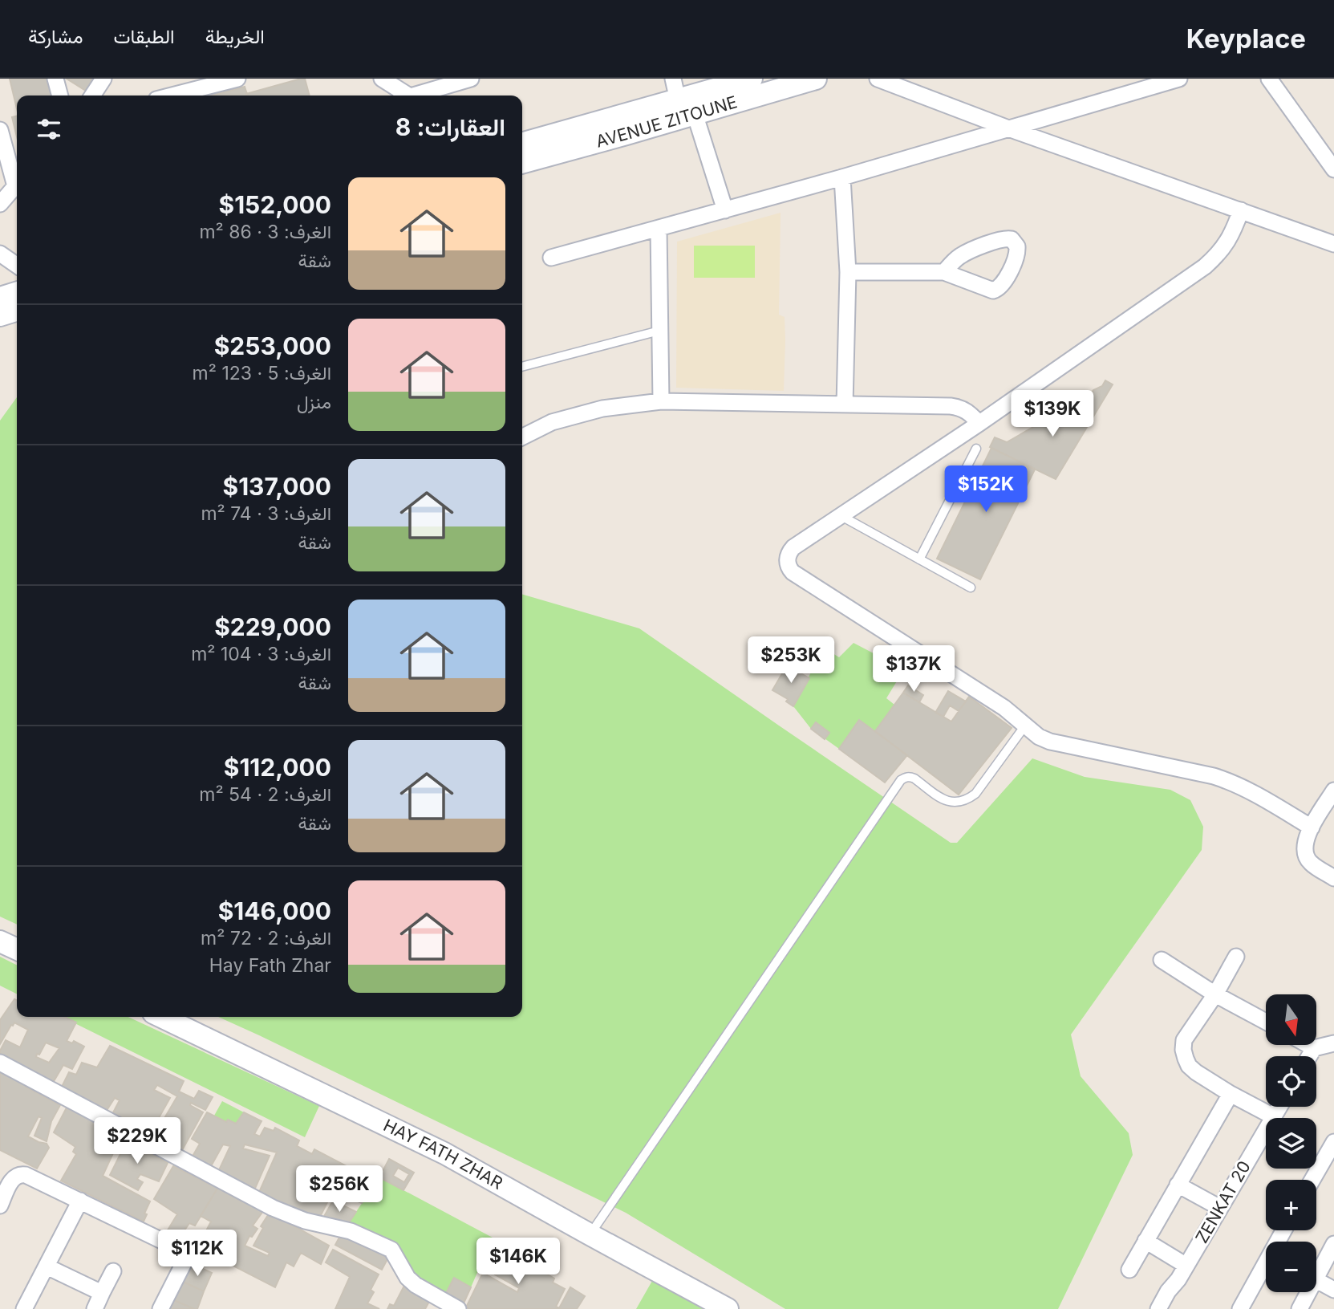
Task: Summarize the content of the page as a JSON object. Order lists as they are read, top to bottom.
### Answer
{
  "streets": {
    "street": ["AVENUE ZITOUNE", "HAY FATH ZHAR", "ZENKAT 20"]
  },
  "north": "bottom",
  "page": {
    "header": "Keyplace",
    "nav": ["الخريطة", "الطبقات", "مشاركة"],
    "heading": "العقارات: 8",
    "list": [
      {
        "name": "$152,000",
        "note": "الغرف: 3 · 86 m² · شقة"
      },
      {
        "name": "$253,000",
        "note": "الغرف: 5 · 123 m² · منزل"
      },
      {
        "name": "$137,000",
        "note": "الغرف: 3 · 74 m² · شقة"
      },
      {
        "name": "$229,000",
        "note": "الغرف: 3 · 104 m² · شقة"
      },
      {
        "name": "$112,000",
        "note": "الغرف: 2 · 54 m² · شقة"
      },
      {
        "name": "$146,000",
        "note": "الغرف: 2 · 72 m² · Hay Fath Zhar"
      }
    ],
    "price": [
      "$139K",
      "$152K",
      "$253K",
      "$137K",
      "$229K",
      "$256K",
      "$112K",
      "$146K"
    ],
    "map_buttons": ["+", "−"]
  }
}
